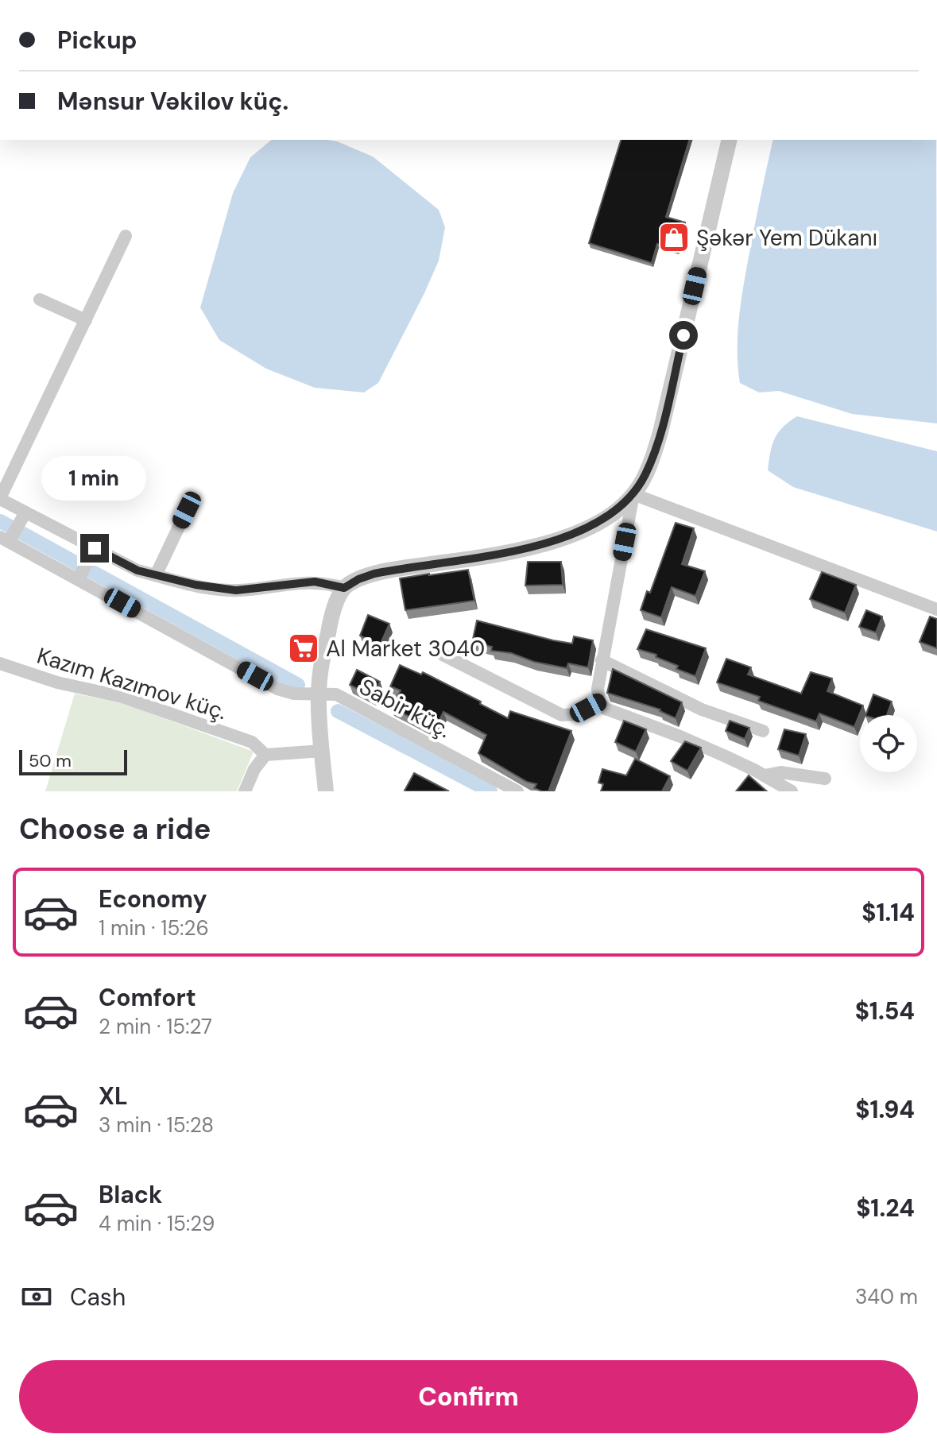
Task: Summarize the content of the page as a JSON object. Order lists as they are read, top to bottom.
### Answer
{
  "streets": {
    "street": ["Kazım Kazımov küç.", "Sabir küç."]
  },
  "places": {
    "shop": ["Şəkər Yem Dükanı"],
    "supermarket": ["Al Market 3040"]
  },
  "scale_bar": "50 m",
  "page": {
    "banner": ["Pickup", "Mənsur Vəkilov küç."],
    "bubble": "1 min",
    "scale": "50 m",
    "heading": "Choose a ride",
    "list": [
      {
        "name": "Economy",
        "note": "1 min · 15:26",
        "value": "$1.14"
      },
      {
        "name": "Comfort",
        "note": "2 min · 15:27",
        "value": "$1.54"
      },
      {
        "name": "XL",
        "note": "3 min · 15:28",
        "value": "$1.94"
      },
      {
        "name": "Black",
        "note": "4 min · 15:29",
        "value": "$1.24"
      }
    ],
    "pay": ["Cash", "340 m"],
    "buttons": "Confirm"
  }
}
